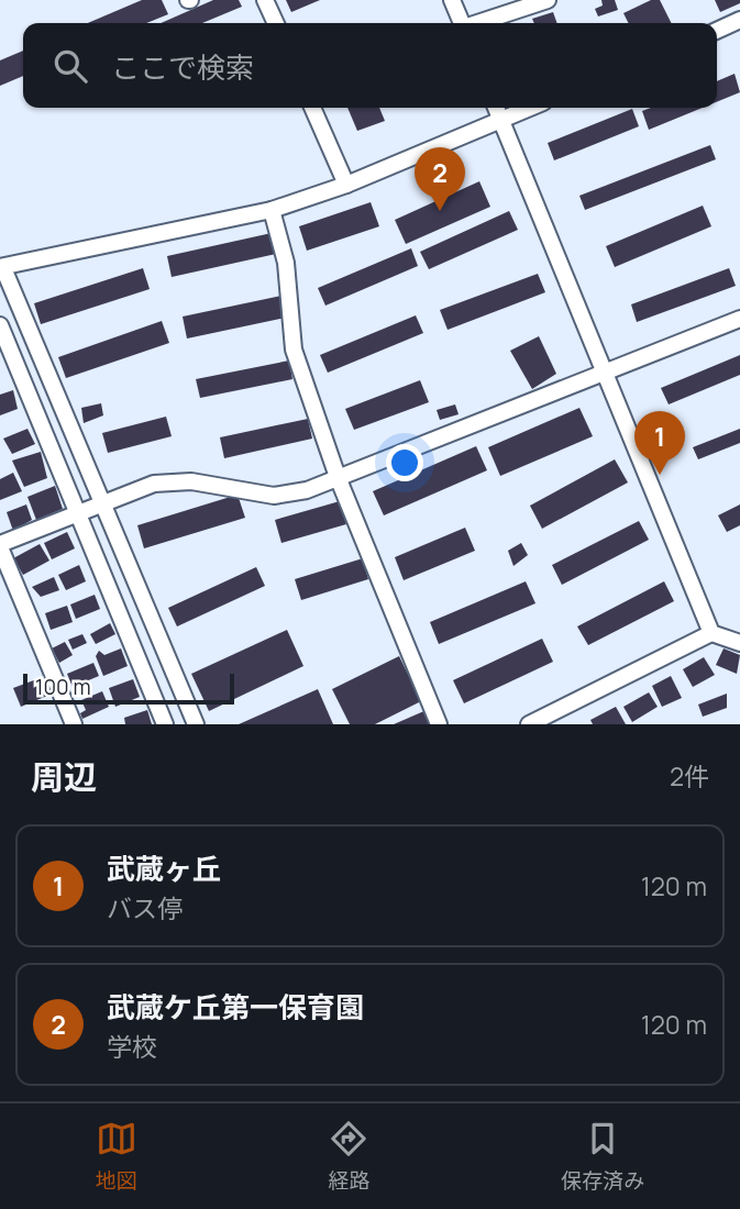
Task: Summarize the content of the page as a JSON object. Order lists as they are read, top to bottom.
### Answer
{
  "scale_bar": "100 m",
  "page": {
    "search": "ここで検索",
    "pins": ["2", "1"],
    "scale": "100 m",
    "heading": ["周辺", "2件"],
    "list": [
      {
        "mark": "1",
        "name": "武蔵ヶ丘",
        "note": "バス停",
        "value": "120 m"
      },
      {
        "mark": "2",
        "name": "武蔵ケ丘第一保育園",
        "note": "学校",
        "value": "120 m"
      }
    ],
    "nav": ["地図", "経路", "保存済み"]
  }
}
